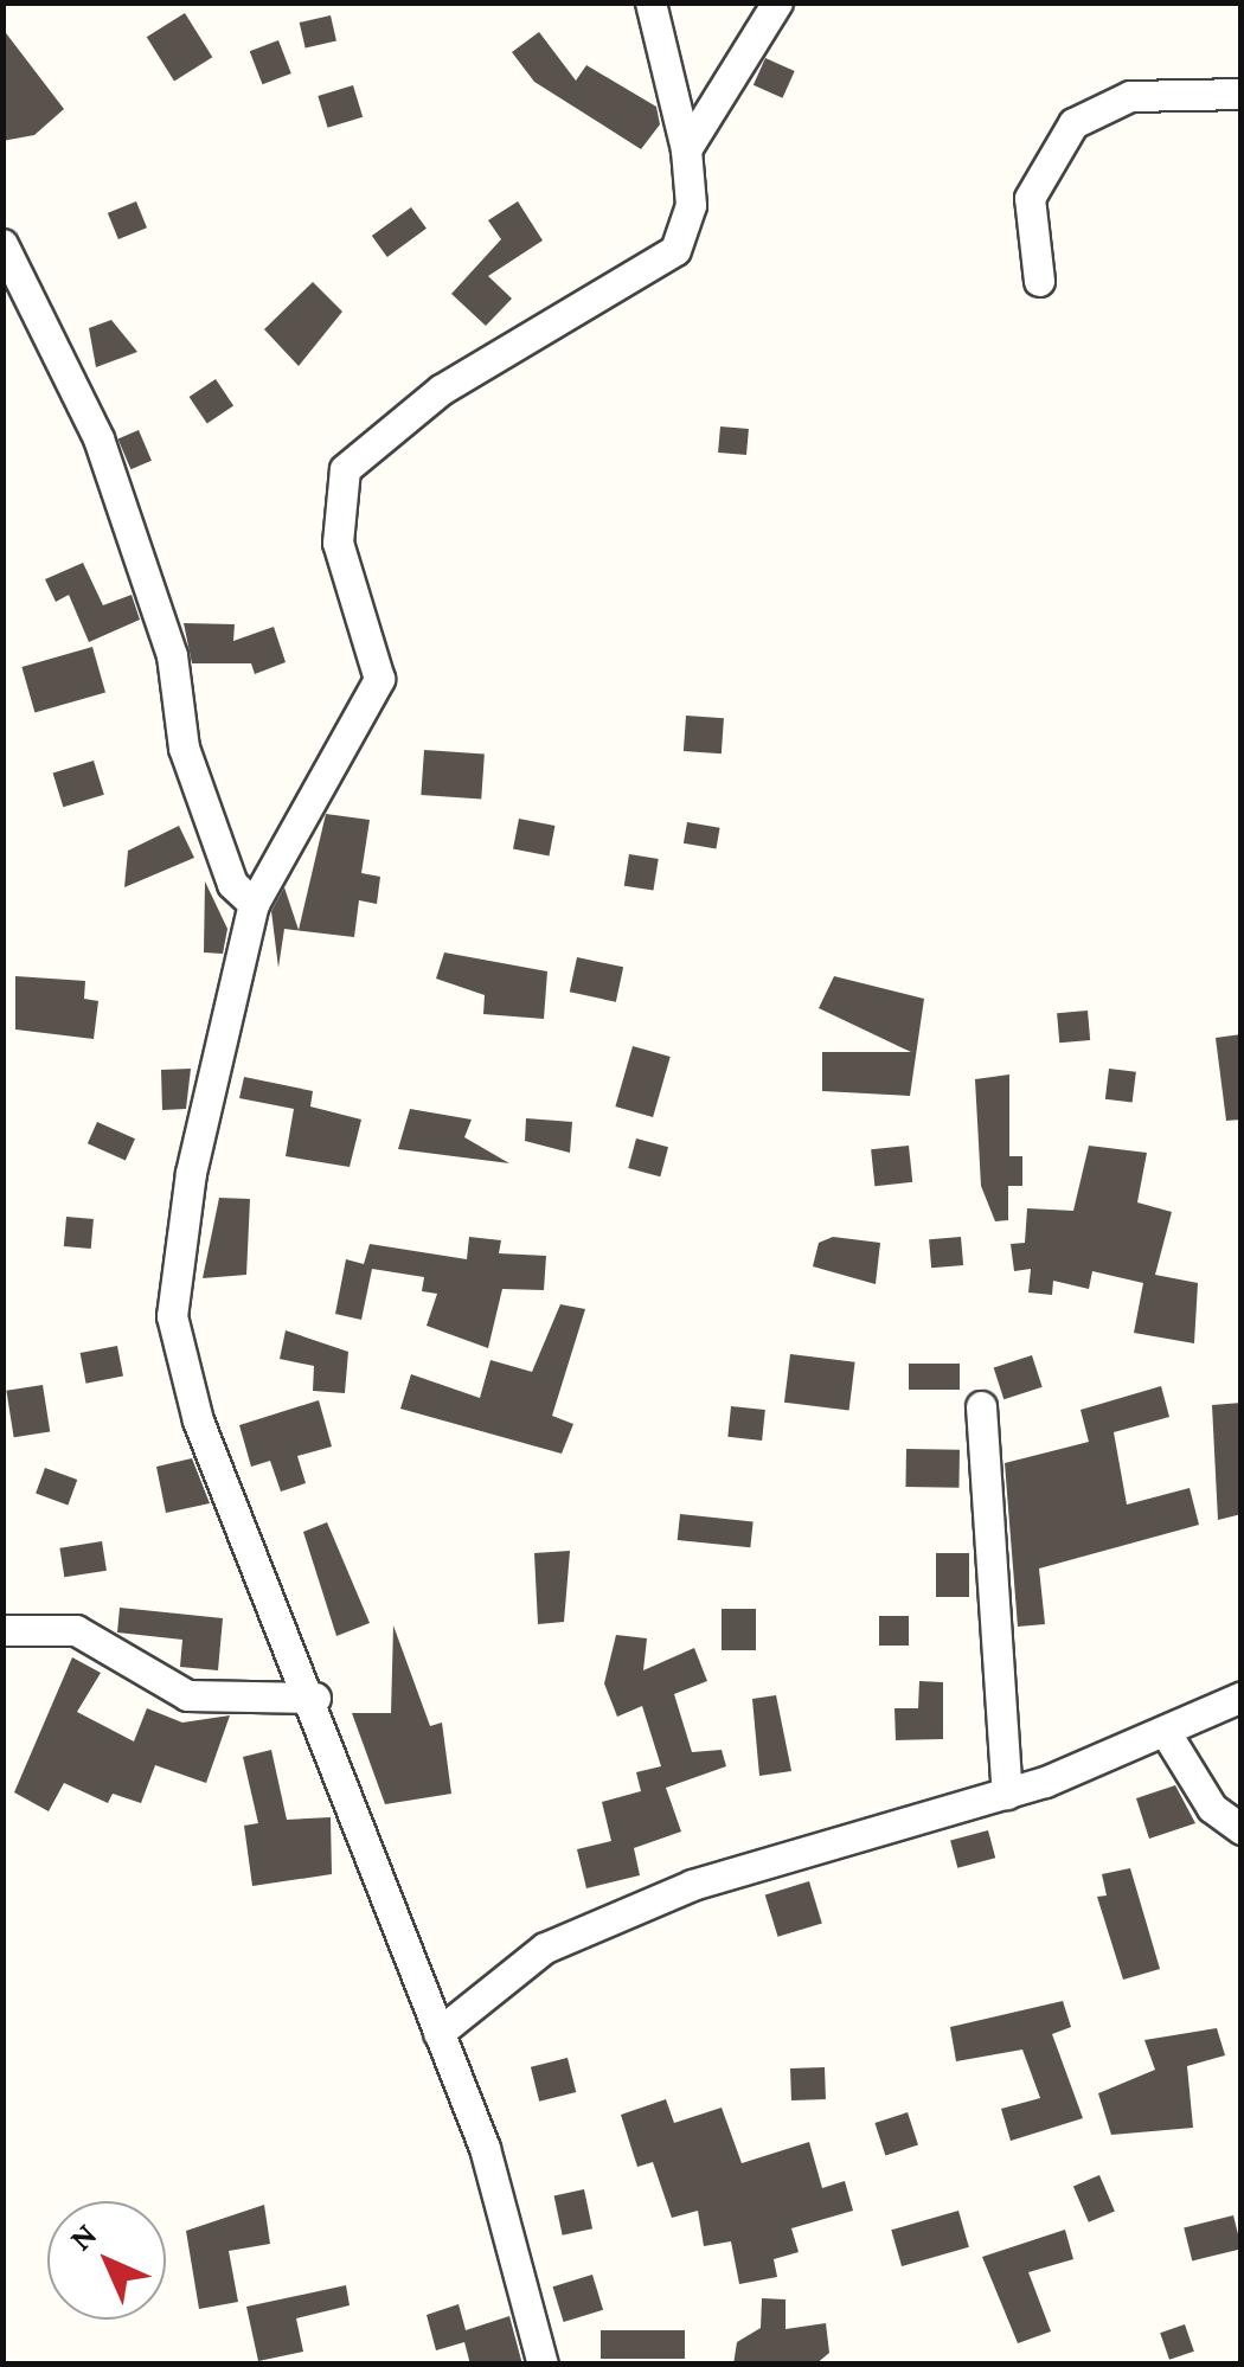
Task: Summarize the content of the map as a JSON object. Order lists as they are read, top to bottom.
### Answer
{
  "north": "top left"
}
